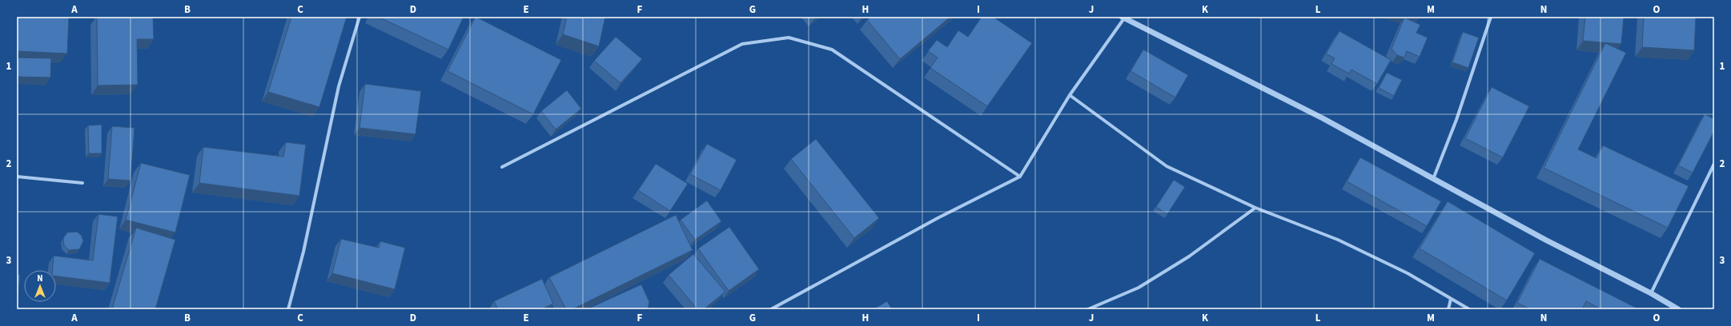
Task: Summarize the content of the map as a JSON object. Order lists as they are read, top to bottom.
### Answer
{
  "north": "top",
  "grid": {
    "columns": [
      "A",
      "B",
      "C",
      "D",
      "E",
      "F",
      "G",
      "H",
      "I",
      "J",
      "K",
      "L",
      "M",
      "N",
      "O"
    ],
    "rows": ["1", "2", "3"]
  }
}
